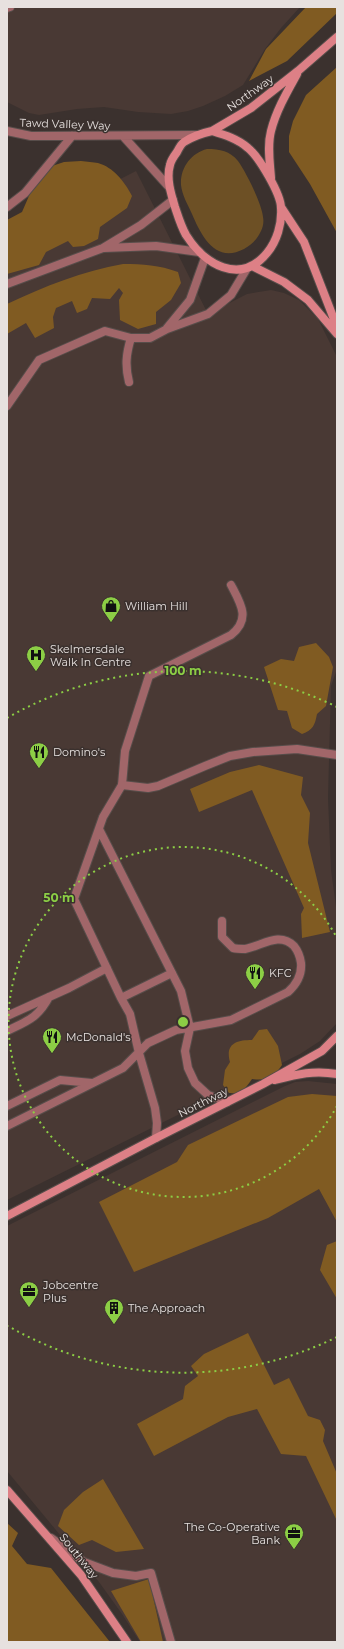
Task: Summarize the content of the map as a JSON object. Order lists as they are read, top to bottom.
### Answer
{
  "streets": {
    "street": ["Northway", "Tawd Valley Way", "Southway"]
  },
  "crossings": [
    ["Northway", "Tawd Valley Way"]
  ],
  "places": {
    "shop": ["William Hill"],
    "hospital": ["Skelmersdale Walk In Centre"],
    "restaurant": ["Domino's", "KFC", "McDonald's"],
    "office": ["Jobcentre Plus", "The Co-Operative Bank"],
    "building": ["The Approach"]
  },
  "rings": ["100 m", "50 m"]
}
